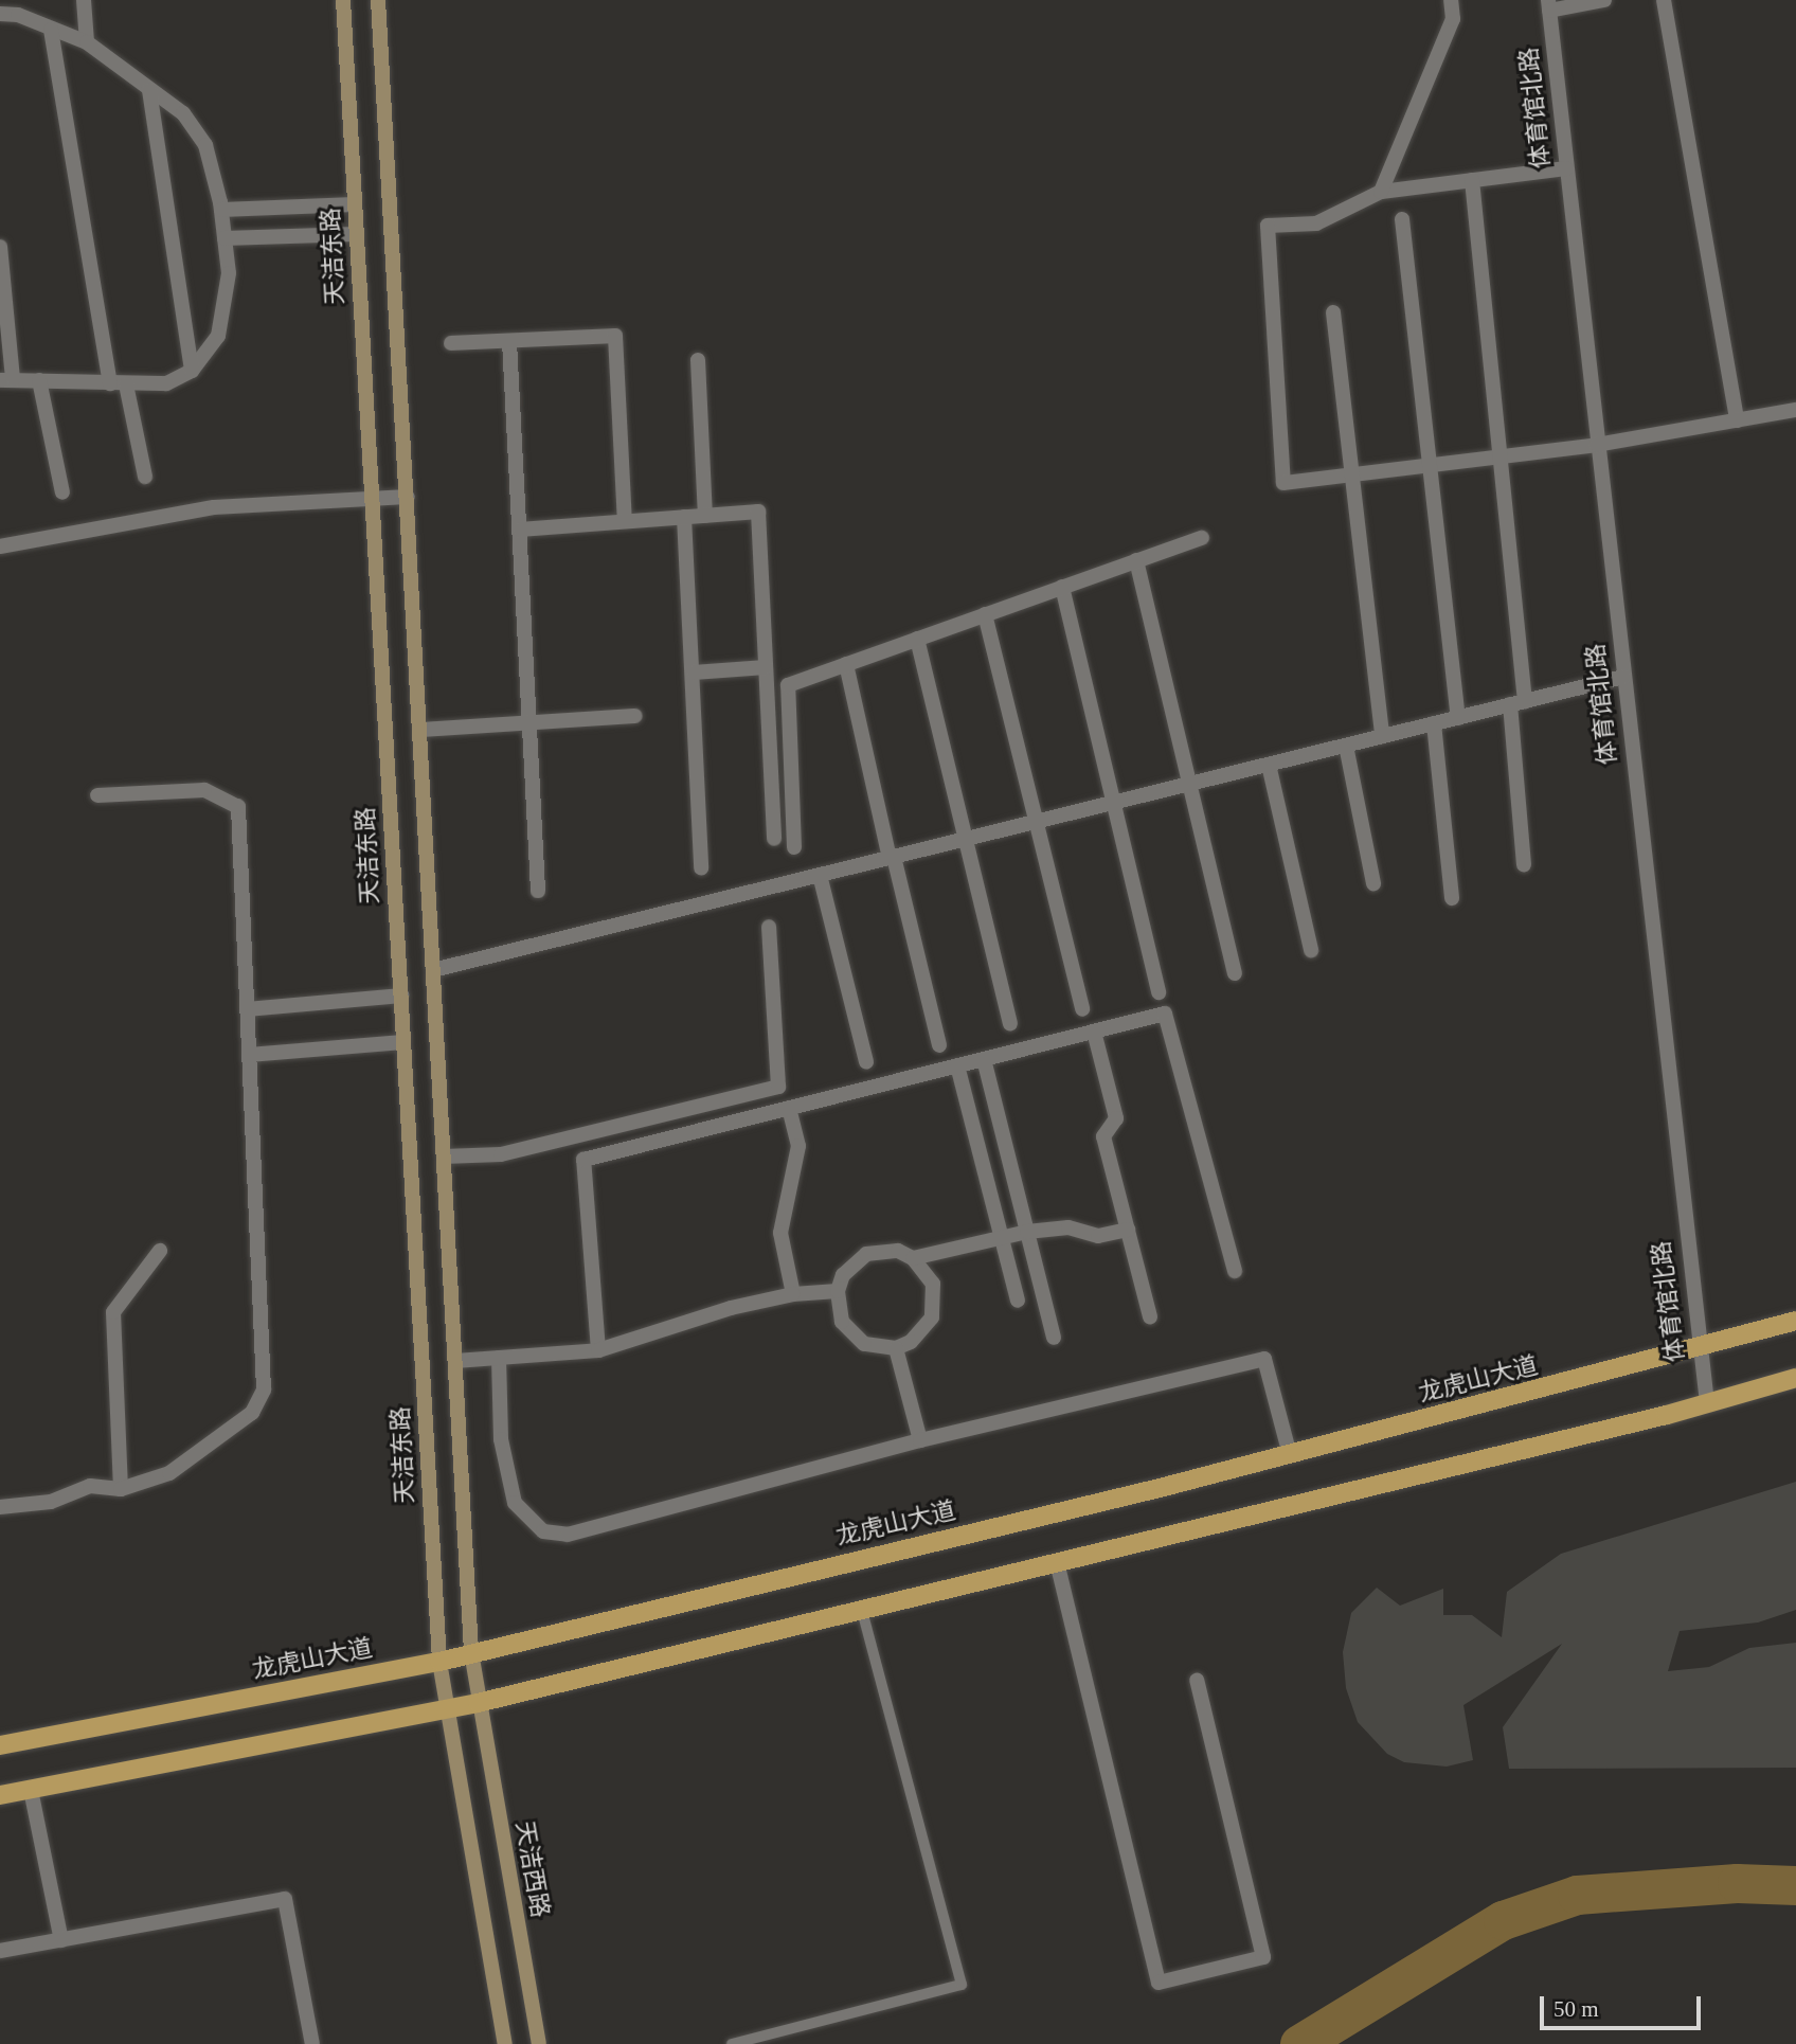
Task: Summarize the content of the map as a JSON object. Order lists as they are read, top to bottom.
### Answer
{
  "streets": {
    "main road": ["天洁东路", "龙虎山大道", "天洁西路"],
    "street": ["体育馆北路"]
  },
  "crossings": [
    ["体育馆北路", "龙虎山大道"],
    ["天洁东路", "龙虎山大道"]
  ],
  "scale_bar": "50 m"
}
